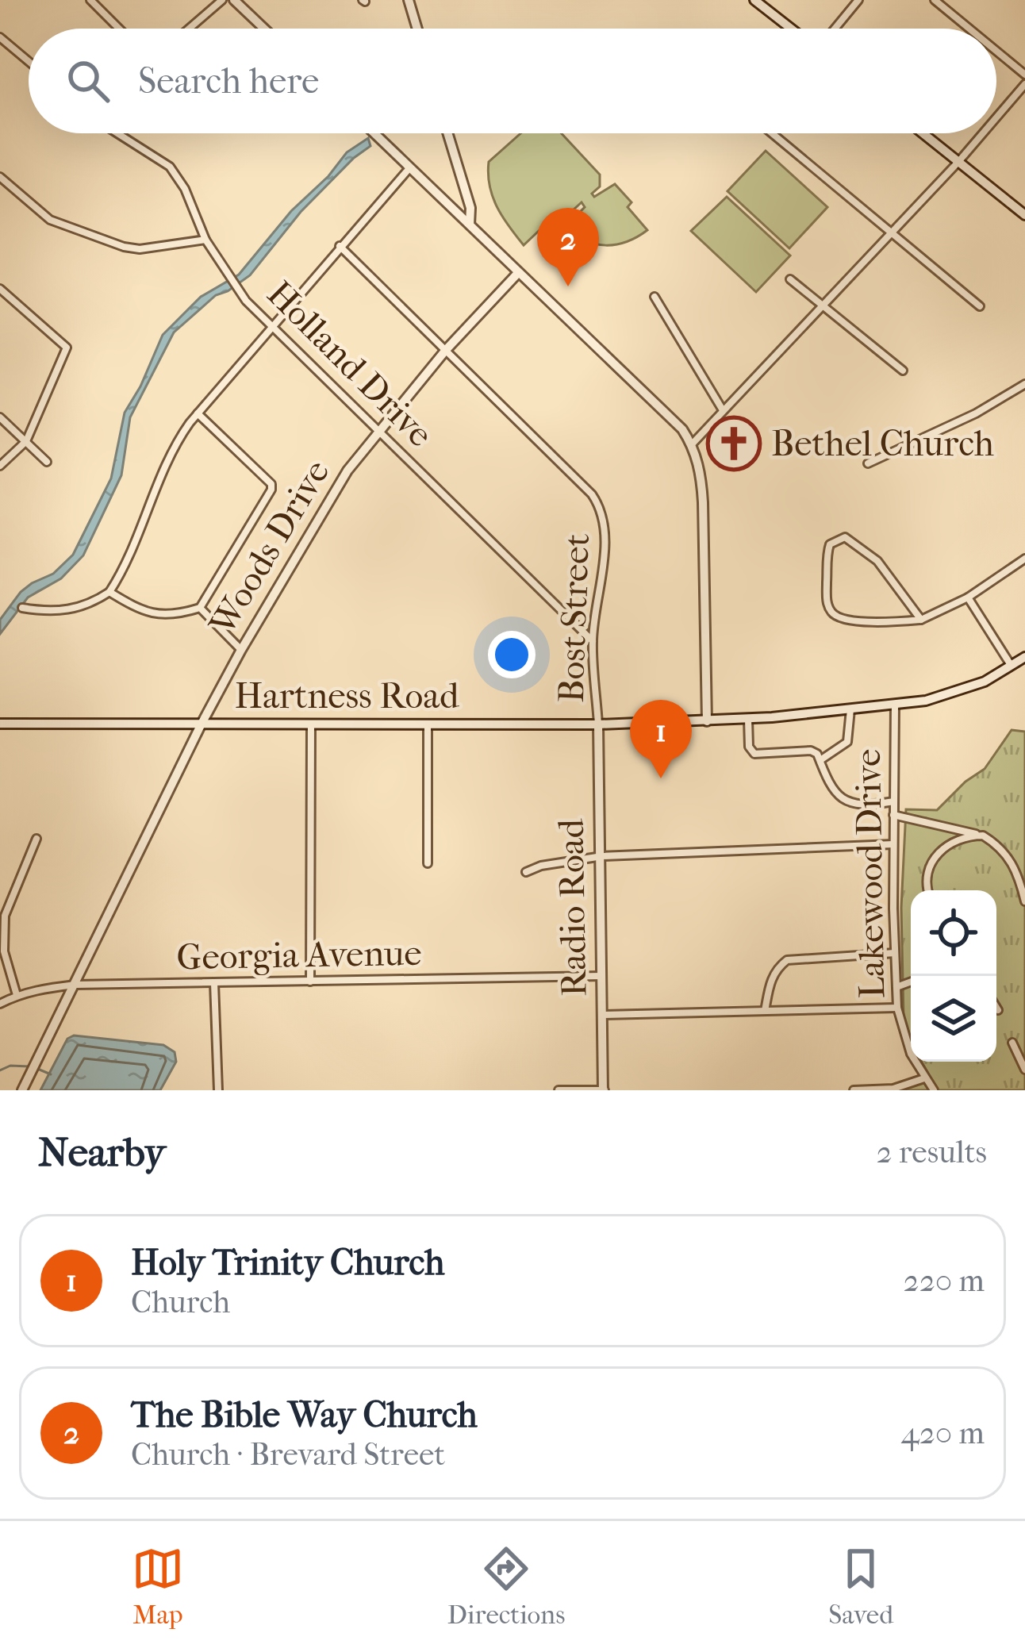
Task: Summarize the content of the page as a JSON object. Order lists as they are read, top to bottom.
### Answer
{
  "streets": {
    "street": [
      "Holland Drive",
      "Woods Drive",
      "Bost Street",
      "Hartness Road",
      "Lakewood Drive",
      "Radio Road",
      "Georgia Avenue"
    ]
  },
  "crossings": [
    ["Holland Drive", "Woods Drive"],
    ["Holland Drive", "Bost Street"],
    ["Woods Drive", "Bost Street"],
    ["Woods Drive", "Hartness Road"],
    ["Woods Drive", "Georgia Avenue"],
    ["Bost Street", "Hartness Road"],
    ["Bost Street", "Radio Road"],
    ["Hartness Road", "Lakewood Drive"],
    ["Hartness Road", "Radio Road"],
    ["Radio Road", "Georgia Avenue"]
  ],
  "places": {
    "church": ["Bethel Church"]
  },
  "page": {
    "search": "Search here",
    "pins": ["2", "1"],
    "heading": ["Nearby", "2 results"],
    "list": [
      {
        "mark": "1",
        "name": "Holy Trinity Church",
        "note": "Church",
        "value": "220 m"
      },
      {
        "mark": "2",
        "name": "The Bible Way Church",
        "note": "Church · Brevard Street",
        "value": "420 m"
      }
    ],
    "nav": ["Map", "Directions", "Saved"]
  }
}
